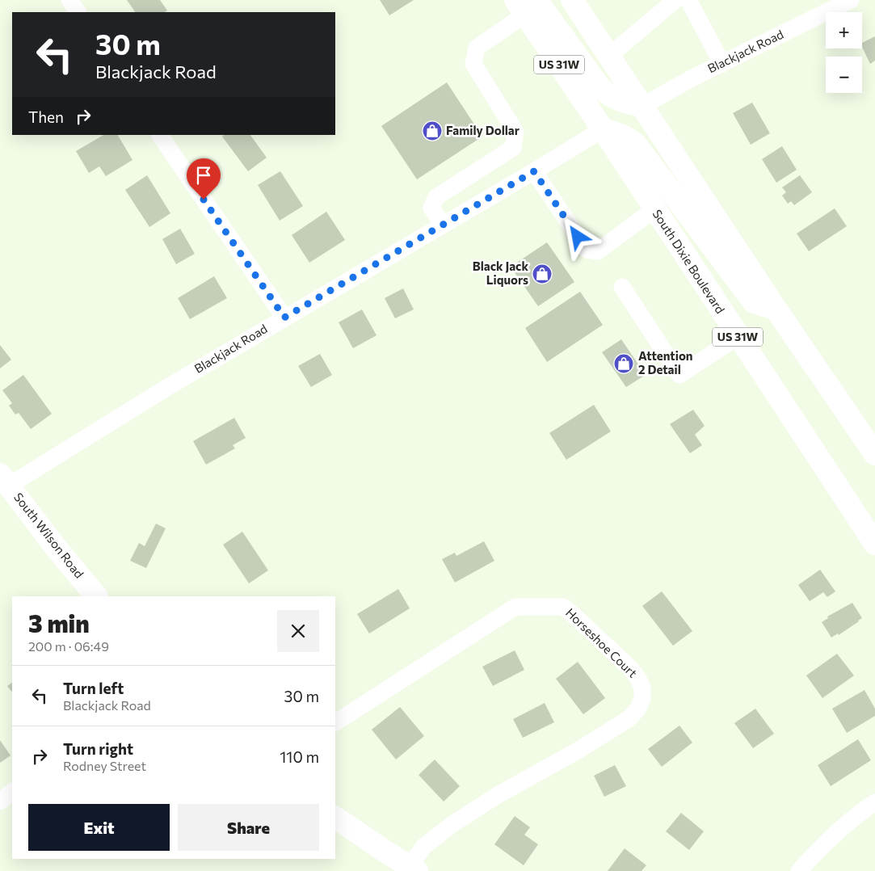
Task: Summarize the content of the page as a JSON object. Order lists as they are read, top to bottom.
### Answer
{
  "streets": {
    "main road": ["US 31W", "South Dixie Boulevard", "South Wilson Road"],
    "street": ["Blackjack Road", "Horseshoe Court"]
  },
  "crossings": [
    ["Blackjack Road", "South Dixie Boulevard"],
    ["Blackjack Road", "South Wilson Road"]
  ],
  "places": {
    "shop": ["Family Dollar", "Black Jack Liquors", "Attention 2 Detail"]
  },
  "page": {
    "map_buttons": ["+", "−"],
    "turn": ["30 m", "Blackjack Road"],
    "then": "Then",
    "heading": ["3 min", "200 m · 06:49"],
    "list": [
      {
        "name": "Turn left",
        "note": "Blackjack Road",
        "value": "30 m"
      },
      {
        "name": "Turn right",
        "note": "Rodney Street",
        "value": "110 m"
      }
    ],
    "buttons": ["Exit", "Share"]
  }
}
